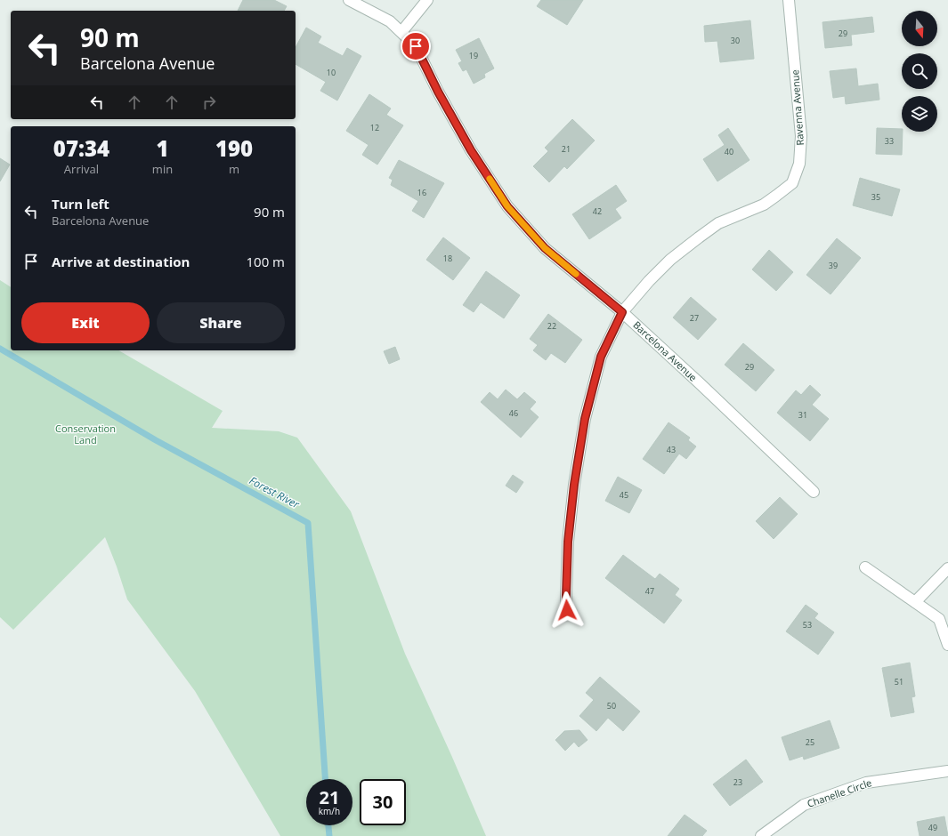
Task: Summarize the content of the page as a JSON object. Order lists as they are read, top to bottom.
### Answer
{
  "streets": {
    "street": ["Ravenna Avenue", "Barcelona Avenue", "Chanelle Circle"]
  },
  "crossings": [
    ["Ravenna Avenue", "Barcelona Avenue"]
  ],
  "water": ["Forest River"],
  "parks": ["Conservation Land"],
  "house_numbers": [
    "29",
    "30",
    "19",
    "10",
    "12",
    "33",
    "21",
    "40",
    "16",
    "35",
    "42",
    "18",
    "39",
    "27",
    "22",
    "29",
    "46",
    "31",
    "43",
    "45",
    "47",
    "53",
    "51",
    "50",
    "25",
    "23",
    "49"
  ],
  "north": "bottom",
  "page": {
    "turn": ["90 m", "Barcelona Avenue"],
    "eta": [
      "07:34",
      "Arrival",
      "1",
      "min",
      "190",
      "m"
    ],
    "list": [
      {
        "name": "Turn left",
        "note": "Barcelona Avenue",
        "value": "90 m"
      },
      {
        "name": "Arrive at destination",
        "value": "100 m"
      }
    ],
    "buttons": ["Exit", "Share"],
    "speed": "21 km/h",
    "limit": "30"
  }
}
